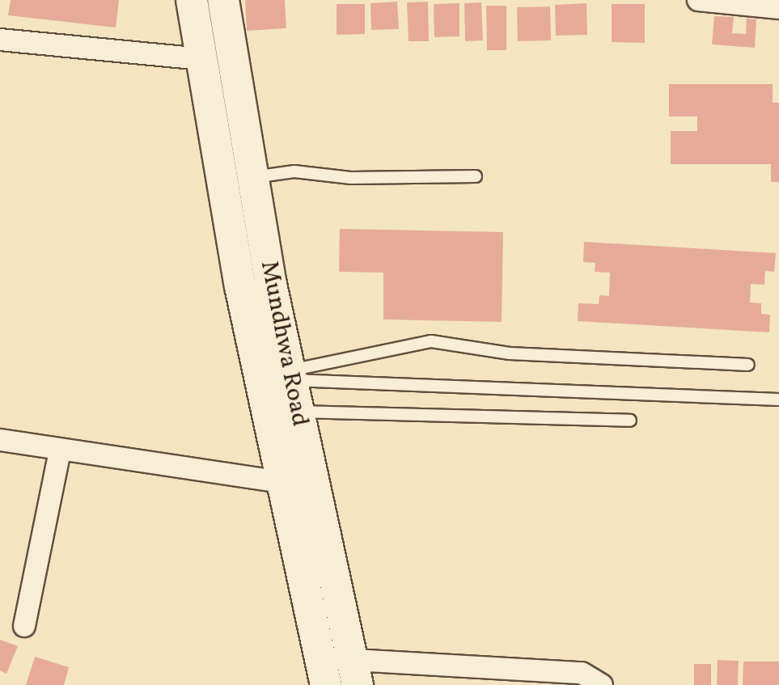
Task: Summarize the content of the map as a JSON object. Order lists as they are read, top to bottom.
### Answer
{
  "streets": {
    "main road": ["Mundhwa Road"]
  }
}
